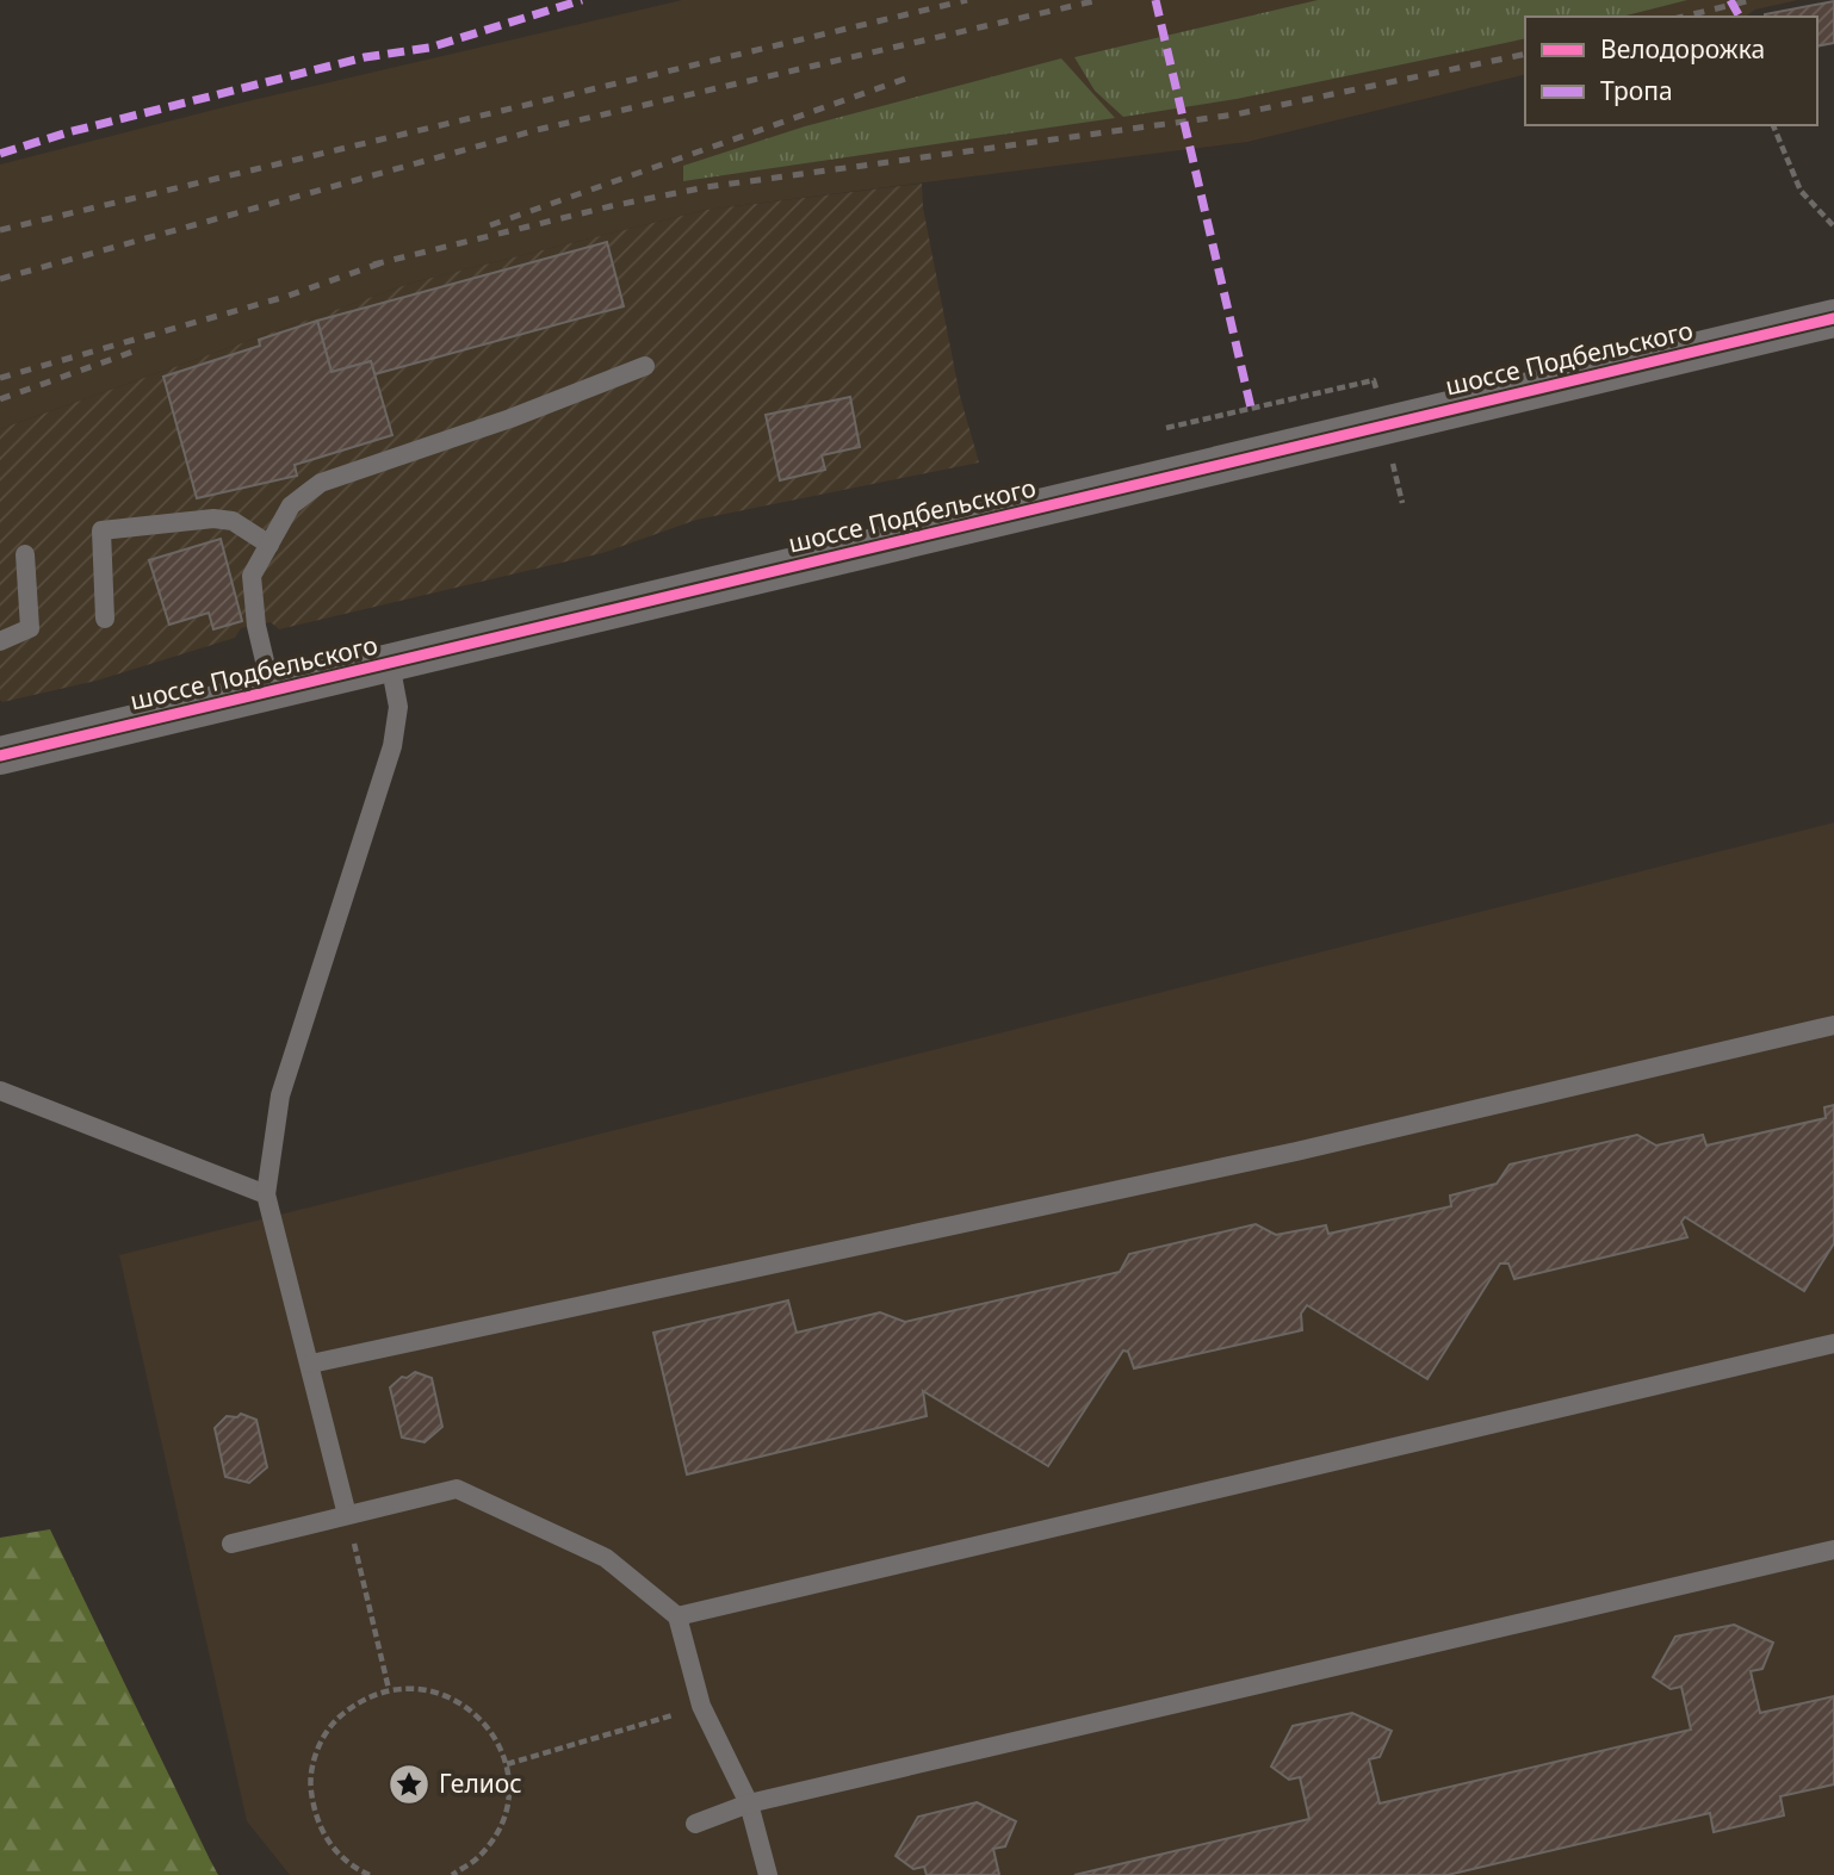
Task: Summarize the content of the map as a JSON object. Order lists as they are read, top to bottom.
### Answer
{
  "streets": {
    "street": ["шоссе Подбельского"]
  },
  "places": {
    "place": ["Гелиос"]
  },
  "legend": ["Велодорожка", "Тропа"]
}
